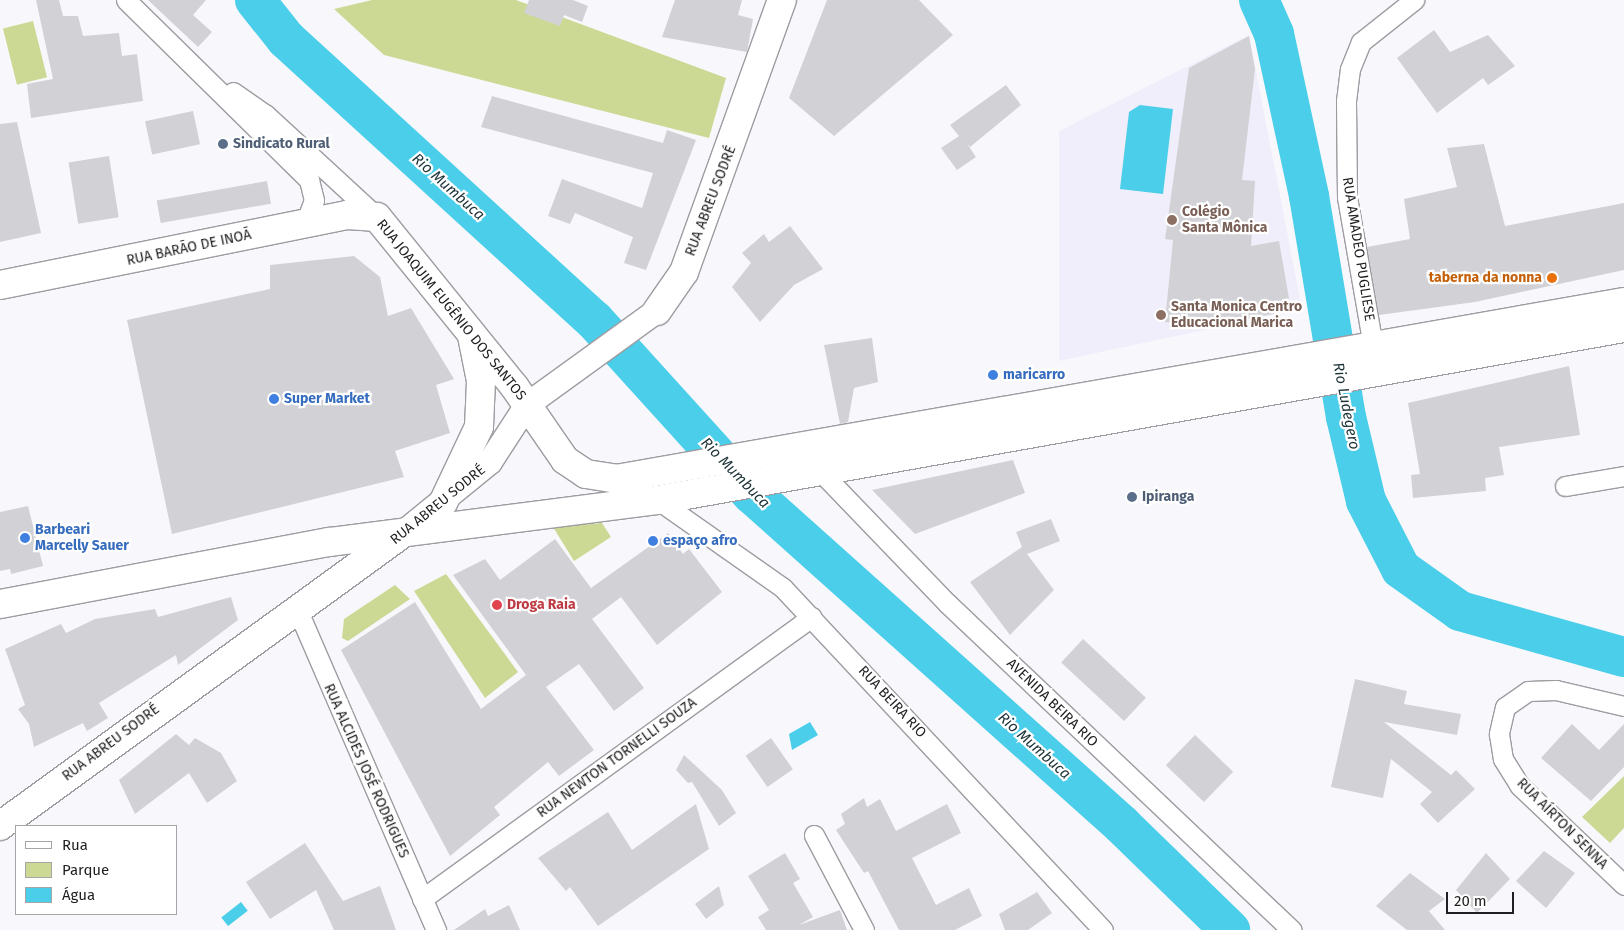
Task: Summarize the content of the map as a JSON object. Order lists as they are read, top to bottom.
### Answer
{
  "streets": {
    "main road": ["RUA ABREU SODRÉ", "RUA BARÃO DE INOÃ", "RUA JOAQUIM EUGÊNIO DOS SANTOS"],
    "street": [
      "RUA AMADEO PUGLIESE",
      "RUA BEIRA RIO",
      "AVENIDA BEIRA RIO",
      "RUA NEWTON TORNELLI SOUZA",
      "RUA ALCIDES JOSÉ RODRIGUES",
      "RUA AÍRTON SENNA"
    ]
  },
  "crossings": [
    ["RUA ABREU SODRÉ", "RUA JOAQUIM EUGÊNIO DOS SANTOS"],
    ["RUA ABREU SODRÉ", "RUA ALCIDES JOSÉ RODRIGUES"],
    ["RUA BARÃO DE INOÃ", "RUA JOAQUIM EUGÊNIO DOS SANTOS"],
    ["RUA BEIRA RIO", "RUA NEWTON TORNELLI SOUZA"],
    ["RUA NEWTON TORNELLI SOUZA", "RUA ALCIDES JOSÉ RODRIGUES"]
  ],
  "water": ["Rio Mumbuca", "Rio Ludegero"],
  "places": [
    "Sindicato Rural",
    "Colégio Santa Mônica",
    "taberna da nonna",
    "Santa Monica Centro Educacional Marica",
    "maricarro",
    "Super Market",
    "Ipiranga",
    "Barbeari Marcelly Sauer",
    "espaço afro",
    "Droga Raia"
  ],
  "legend": ["Rua", "Parque", "Água"],
  "scale_bar": "20 m"
}
